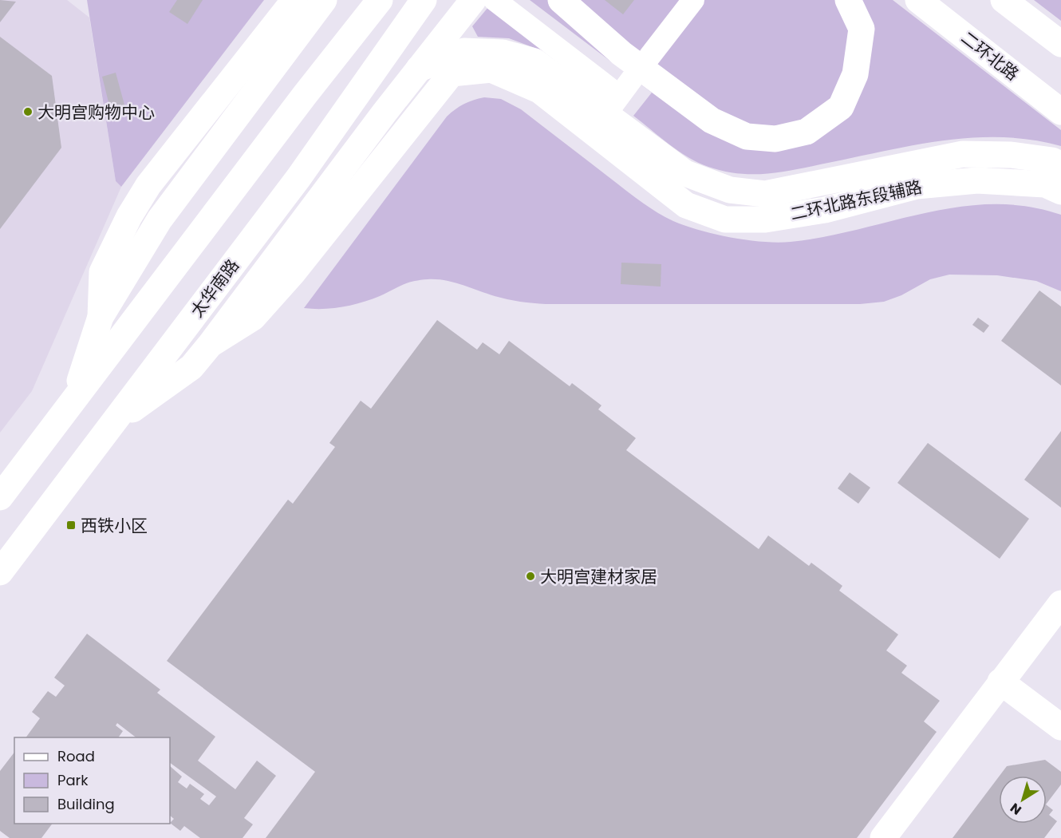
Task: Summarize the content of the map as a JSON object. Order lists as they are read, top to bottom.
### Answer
{
  "streets": {
    "main road": ["二环北路", "二环北路东段辅路", "太华南路"]
  },
  "places": {
    "other": ["大明宫购物中心", "大明宫建材家居"],
    "transit": ["西铁小区"]
  },
  "legend": ["Road", "Park", "Building"],
  "north": "bottom left"
}
